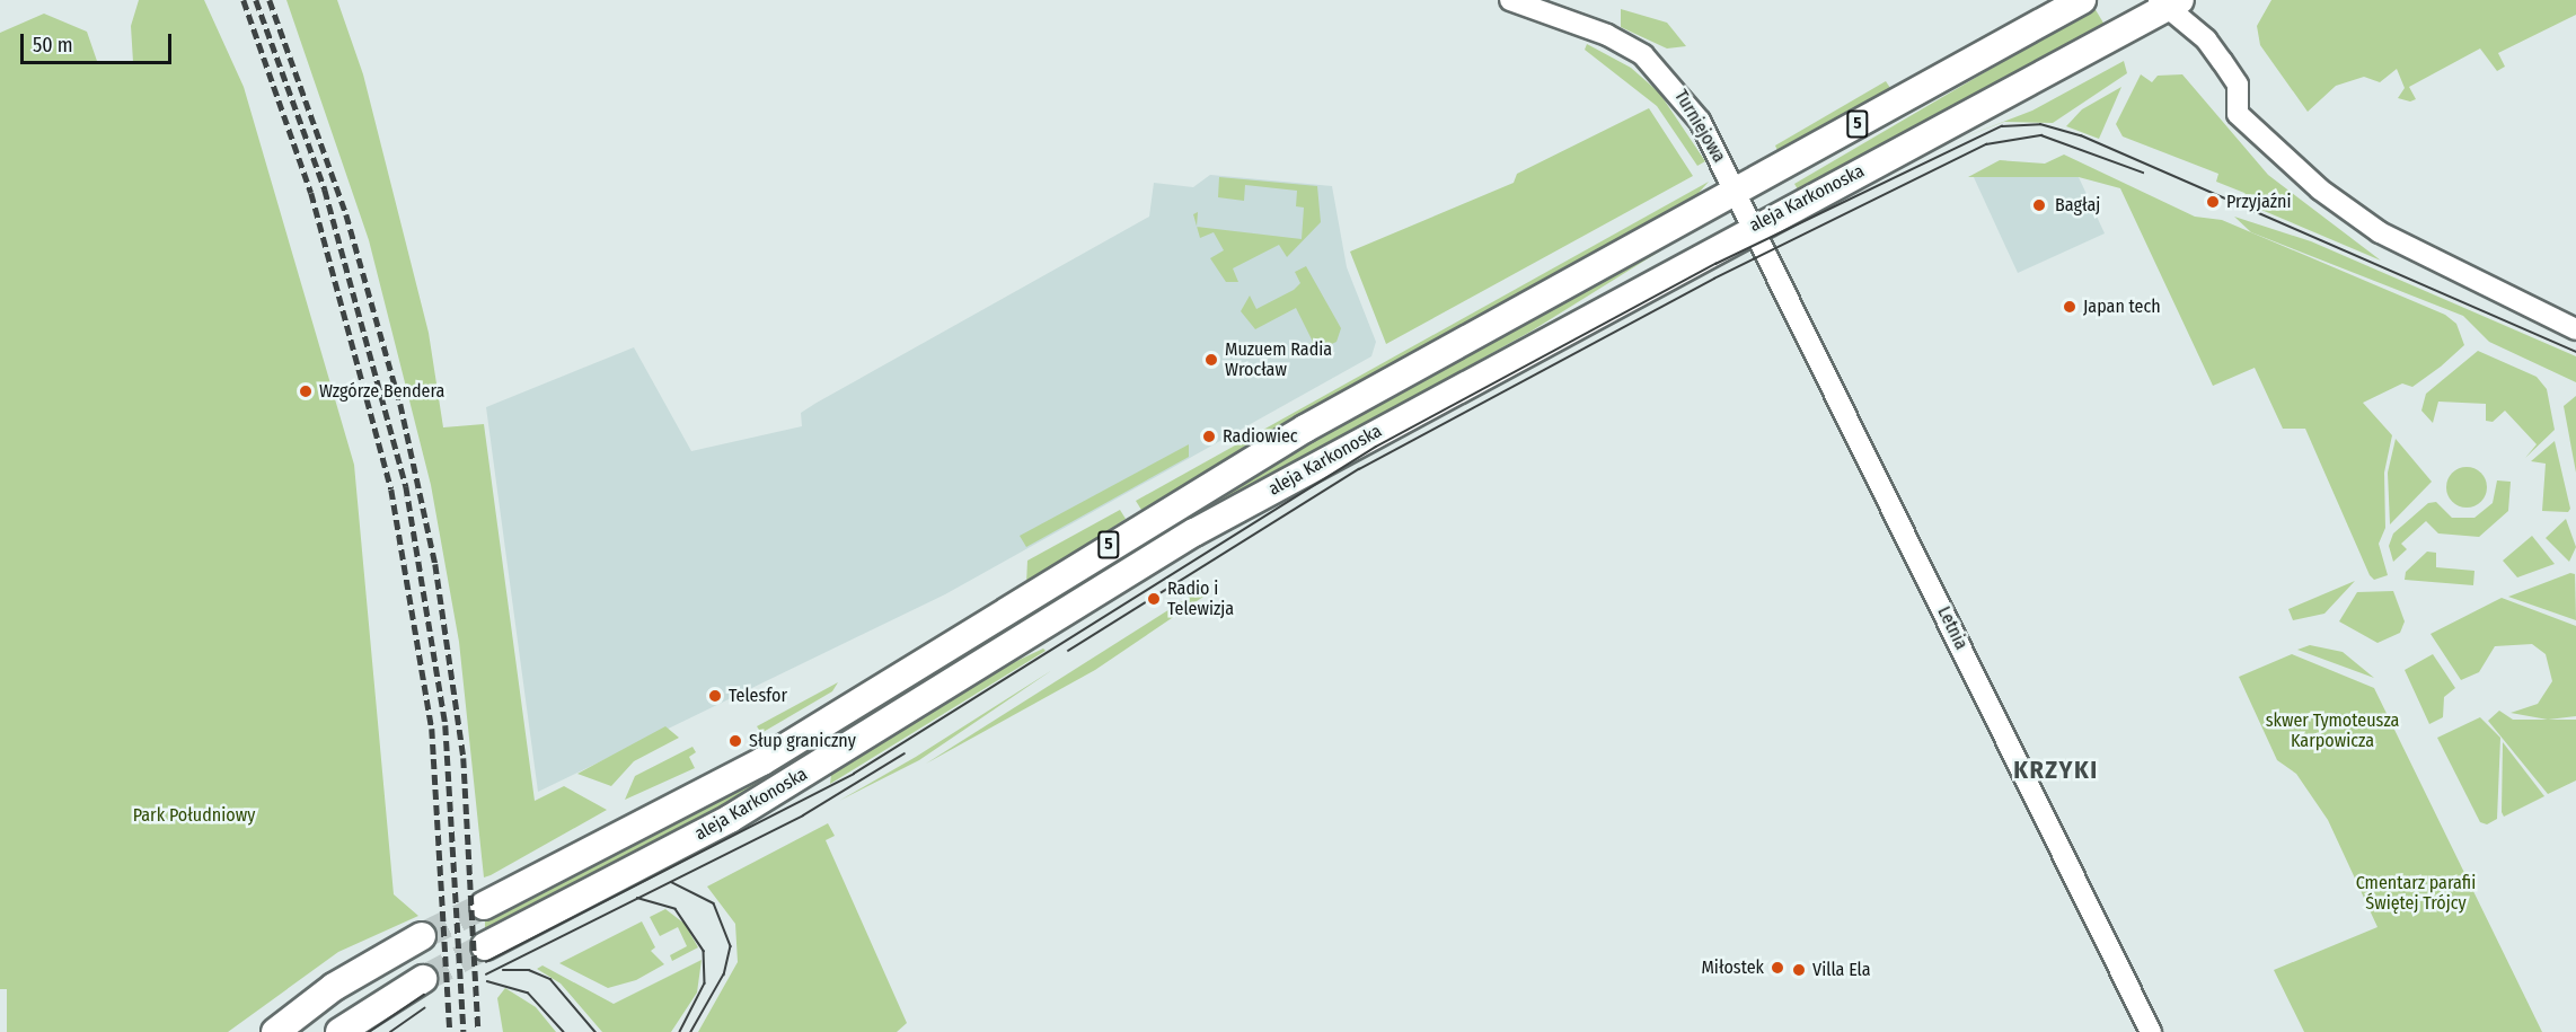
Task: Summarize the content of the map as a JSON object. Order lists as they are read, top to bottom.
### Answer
{
  "streets": {
    "main road": ["5", "aleja Karkonoska"],
    "street": ["Turniejowa", "Letnia"]
  },
  "crossings": [
    ["Turniejowa", "aleja Karkonoska"],
    ["Turniejowa", "Letnia"],
    ["aleja Karkonoska", "Letnia"]
  ],
  "districts": ["KRZYKI"],
  "parks": ["skwer Tymoteusza Karpowicza", "Park Południowy", "Cmentarz parafii Świętej Trójcy"],
  "places": [
    "Przyjaźni",
    "Bagłaj",
    "Japan tech",
    "Muzuem Radia Wrocław",
    "Wzgórze Bendera",
    "Radiowiec",
    "Radio i Telewizja",
    "Telesfor",
    "Słup graniczny",
    "Miłostek",
    "Villa Ela"
  ],
  "scale_bar": "50 m"
}
